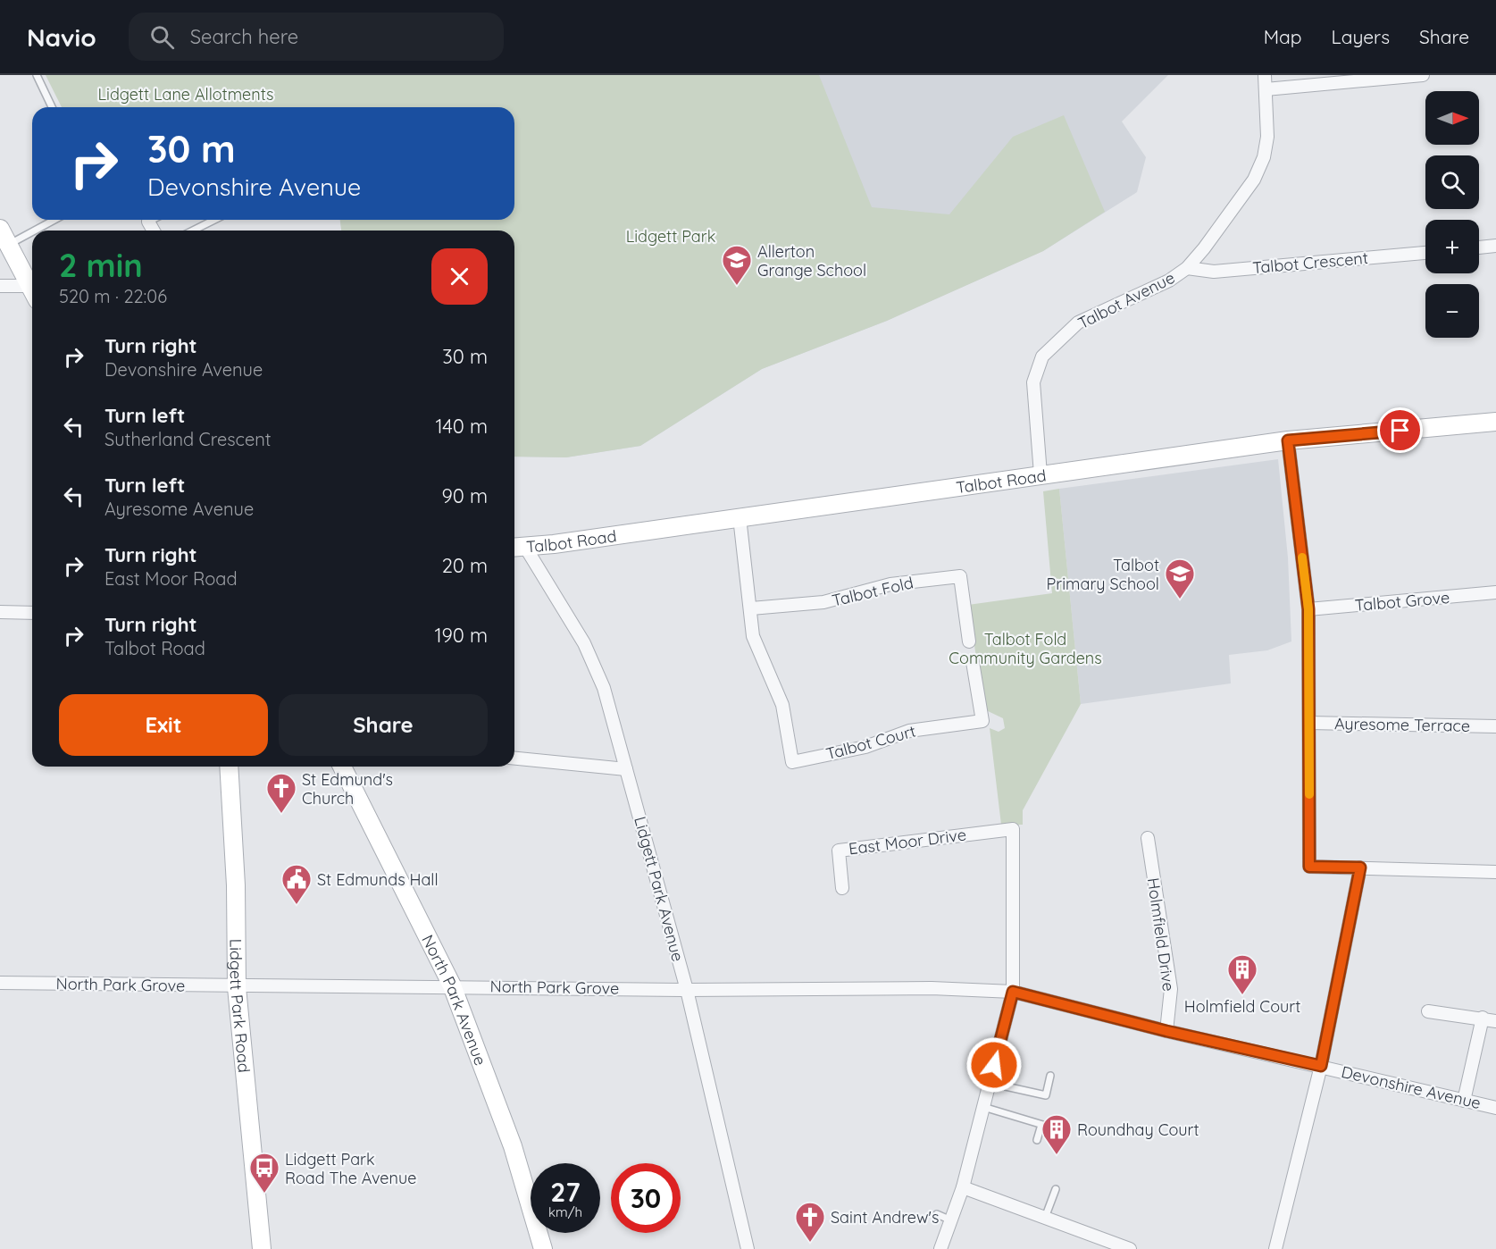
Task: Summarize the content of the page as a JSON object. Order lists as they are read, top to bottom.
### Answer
{
  "streets": {
    "street": [
      "Talbot Crescent",
      "Talbot Avenue",
      "Talbot Road",
      "Talbot Fold",
      "Talbot Grove",
      "Ayresome Terrace",
      "Talbot Court",
      "East Moor Drive",
      "Lidgett Park Avenue",
      "Holmfield Drive",
      "North Park Grove",
      "North Park Avenue",
      "Lidgett Park Road",
      "Devonshire Avenue"
    ]
  },
  "crossings": [
    ["Talbot Crescent", "Talbot Avenue"],
    ["Talbot Avenue", "Talbot Road"],
    ["Talbot Road", "Talbot Court"],
    ["Talbot Road", "Lidgett Park Avenue"],
    ["Talbot Fold", "Talbot Court"],
    ["East Moor Drive", "North Park Grove"],
    ["East Moor Drive", "Devonshire Avenue"],
    ["Lidgett Park Avenue", "North Park Grove"],
    ["Holmfield Drive", "Devonshire Avenue"],
    ["North Park Grove", "North Park Avenue"],
    ["North Park Grove", "Lidgett Park Road"],
    ["North Park Grove", "Devonshire Avenue"]
  ],
  "parks": ["Lidgett Lane Allotments", "Lidgett Park", "Talbot Fold Community Gardens"],
  "places": {
    "school or university": ["Allerton Grange School", "Talbot Primary School"],
    "church": ["St Edmund's Church", "Saint Andrew's"],
    "public building": ["St Edmunds Hall"],
    "building": ["Holmfield Court", "Roundhay Court"],
    "bus stop": ["Lidgett Park Road The Avenue"]
  },
  "north": "right",
  "page": {
    "header": "Navio",
    "search": "Search here",
    "nav": ["Map", "Layers", "Share"],
    "map_buttons": ["+", "−"],
    "turn": ["30 m", "Devonshire Avenue"],
    "heading": ["2 min", "520 m · 22:06"],
    "list": [
      {
        "name": "Turn right",
        "note": "Devonshire Avenue",
        "value": "30 m"
      },
      {
        "name": "Turn left",
        "note": "Sutherland Crescent",
        "value": "140 m"
      },
      {
        "name": "Turn left",
        "note": "Ayresome Avenue",
        "value": "90 m"
      },
      {
        "name": "Turn right",
        "note": "East Moor Road",
        "value": "20 m"
      },
      {
        "name": "Turn right",
        "note": "Talbot Road",
        "value": "190 m"
      }
    ],
    "buttons": ["Exit", "Share"],
    "speed": "27 km/h",
    "limit": "30"
  }
}
